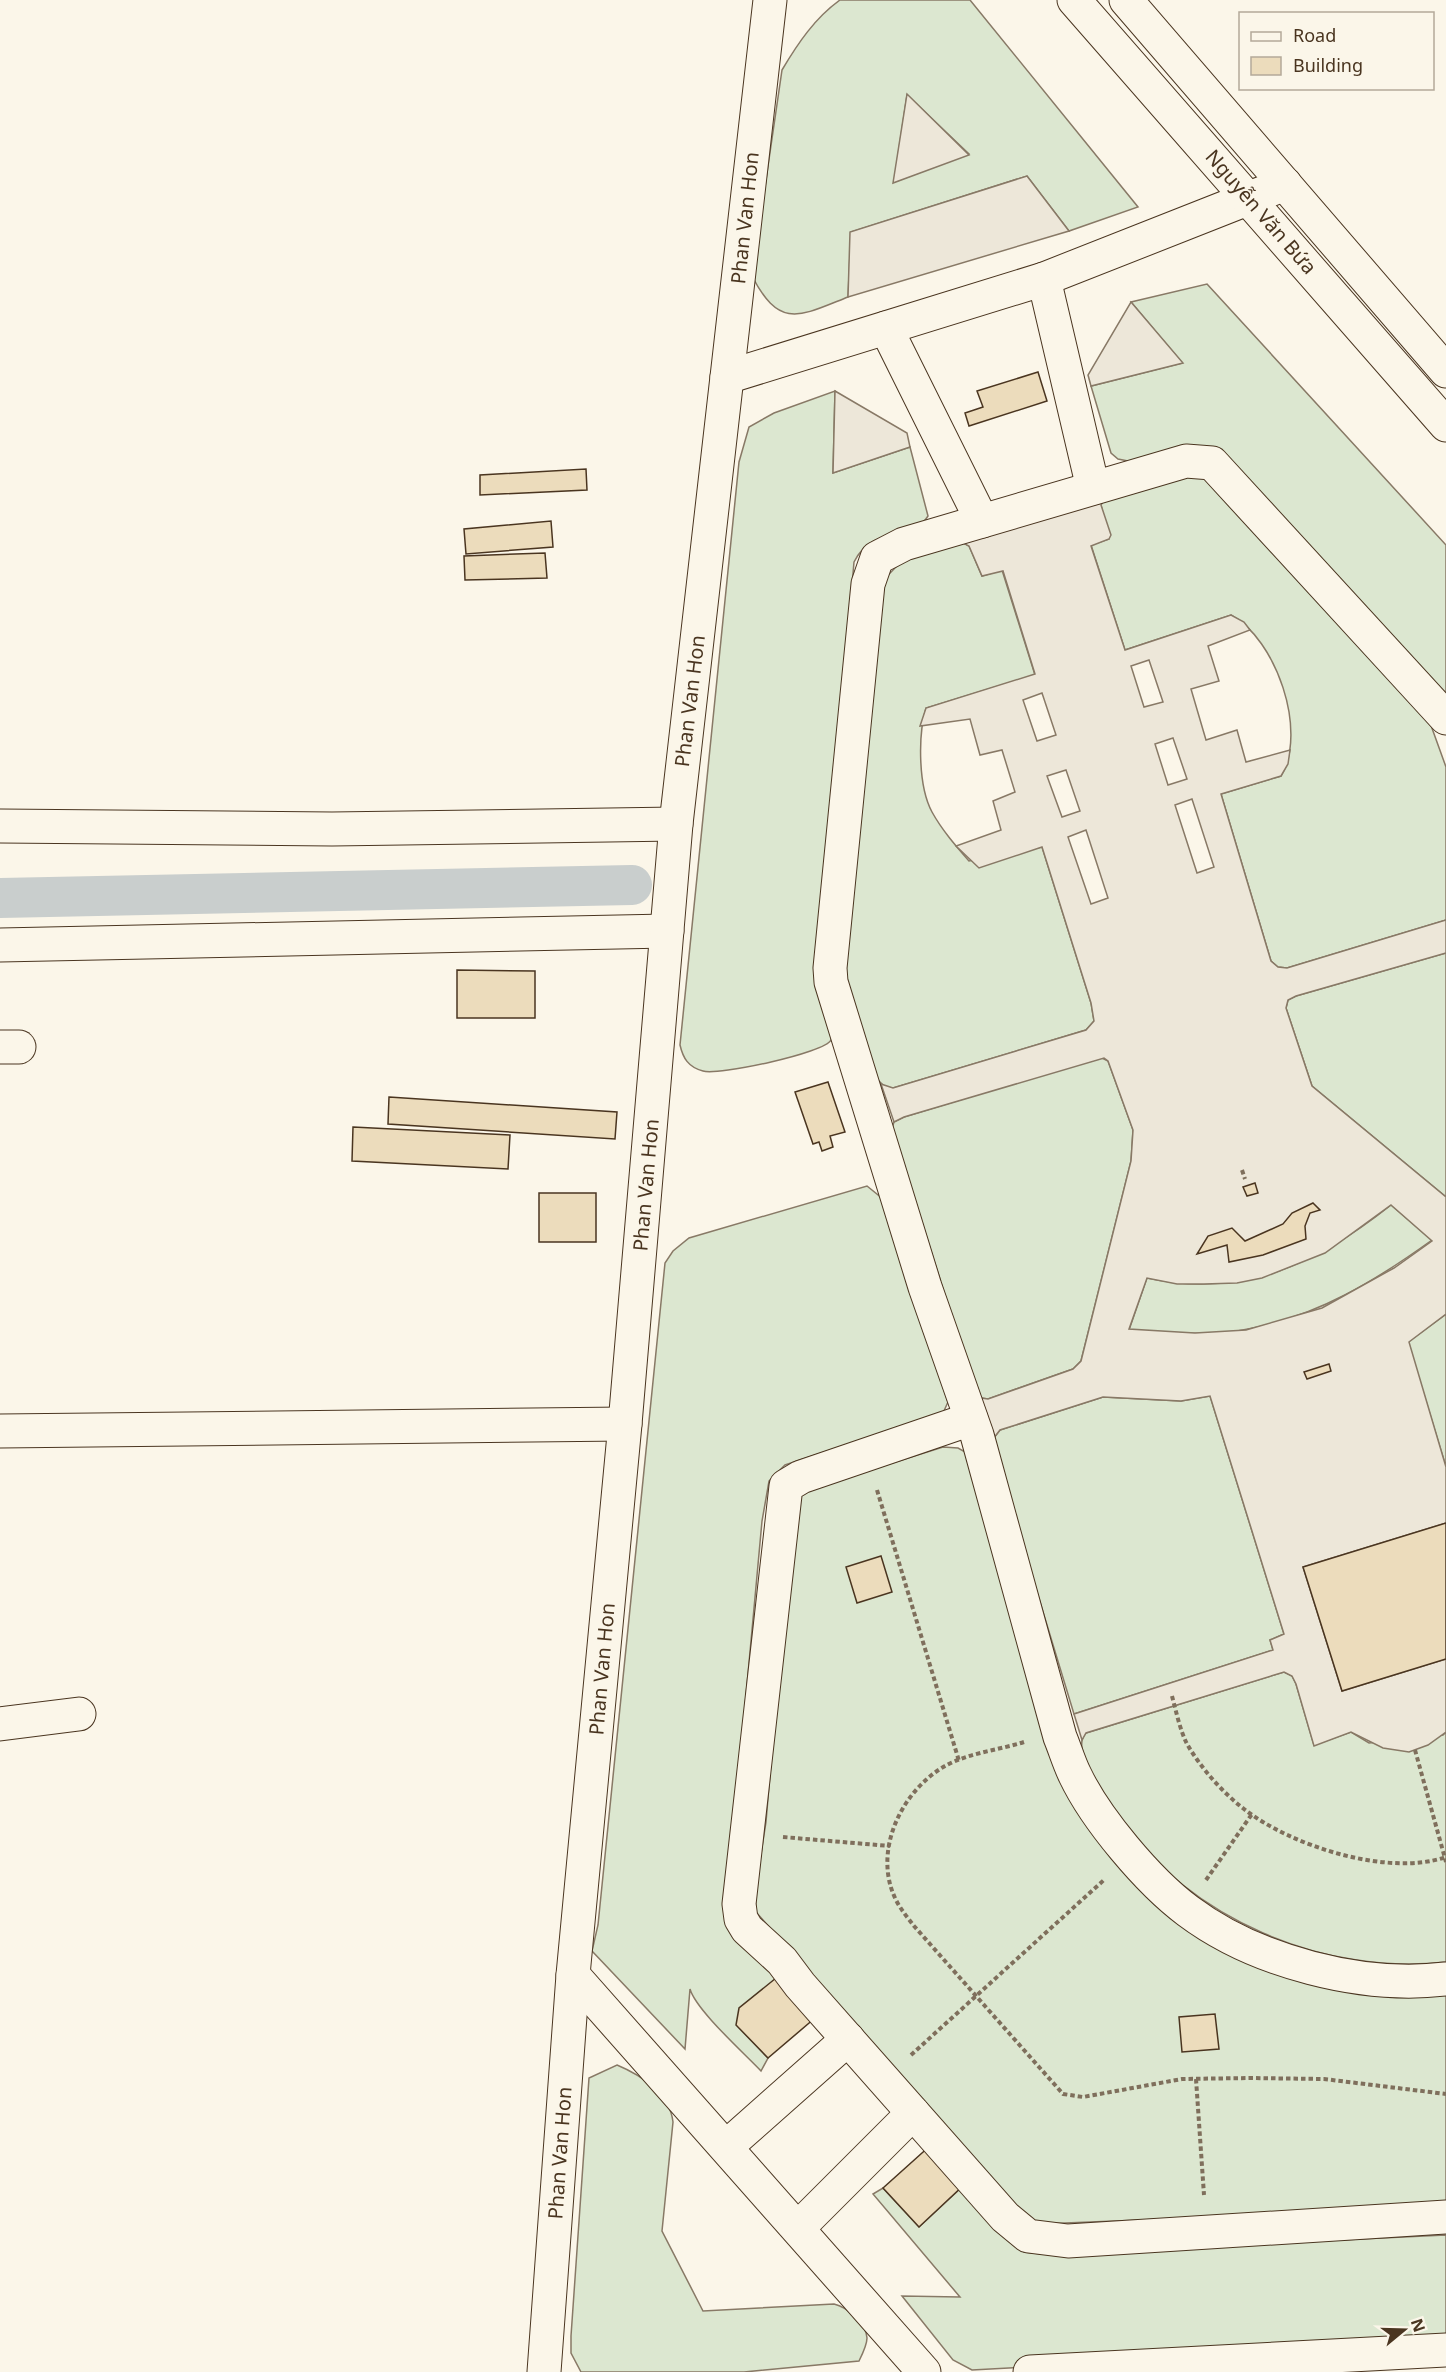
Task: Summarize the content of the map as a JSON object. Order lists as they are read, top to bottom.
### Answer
{
  "streets": {
    "main road": ["Nguyễn Văn Bứa", "Phan Van Hon"]
  },
  "legend": ["Road", "Building"],
  "north": "right"
}
